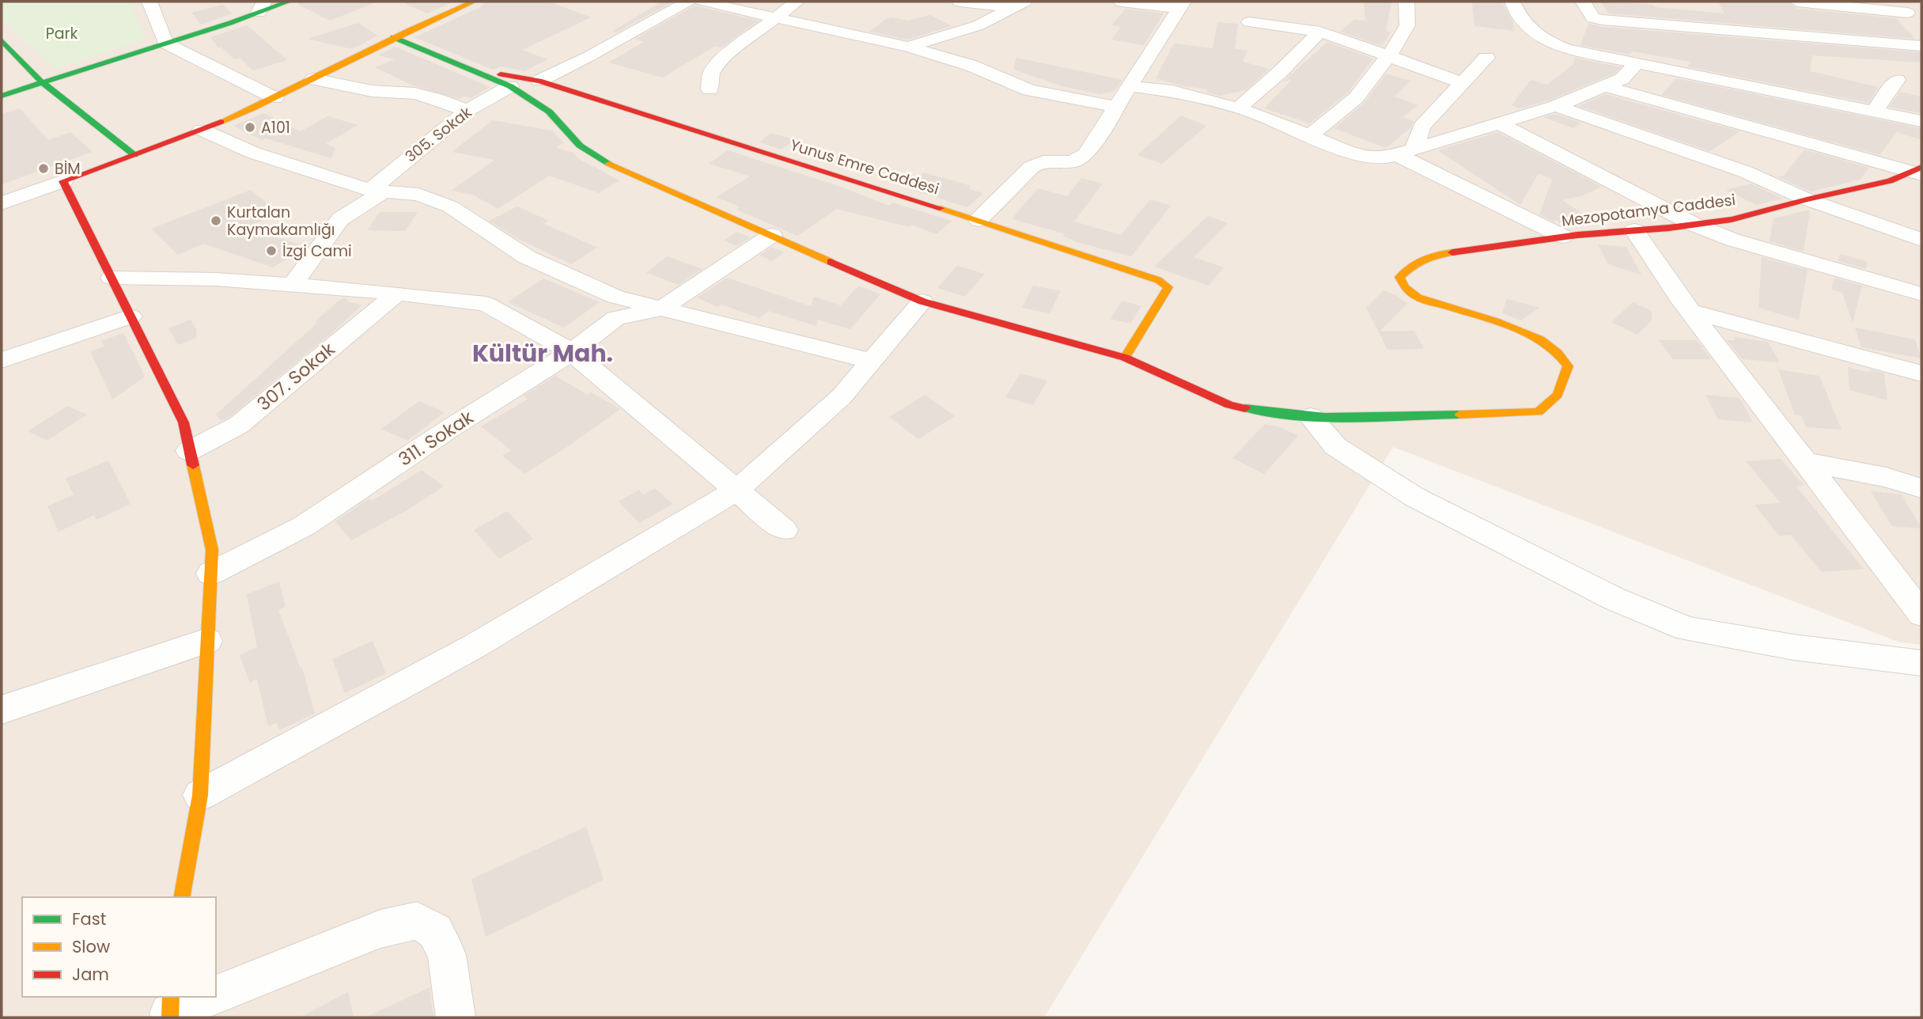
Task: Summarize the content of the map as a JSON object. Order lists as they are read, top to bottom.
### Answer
{
  "streets": {
    "street": [
      "305. Sokak",
      "Yunus Emre Caddesi",
      "Mezopotamya Caddesi",
      "307. Sokak",
      "311. Sokak"
    ]
  },
  "districts": ["Kültür Mah."],
  "parks": ["Park"],
  "places": [
    "A101",
    "BİM",
    "Kurtalan Kaymakamlığı",
    "İzgi Cami"
  ],
  "legend": ["Fast", "Slow", "Jam"]
}
